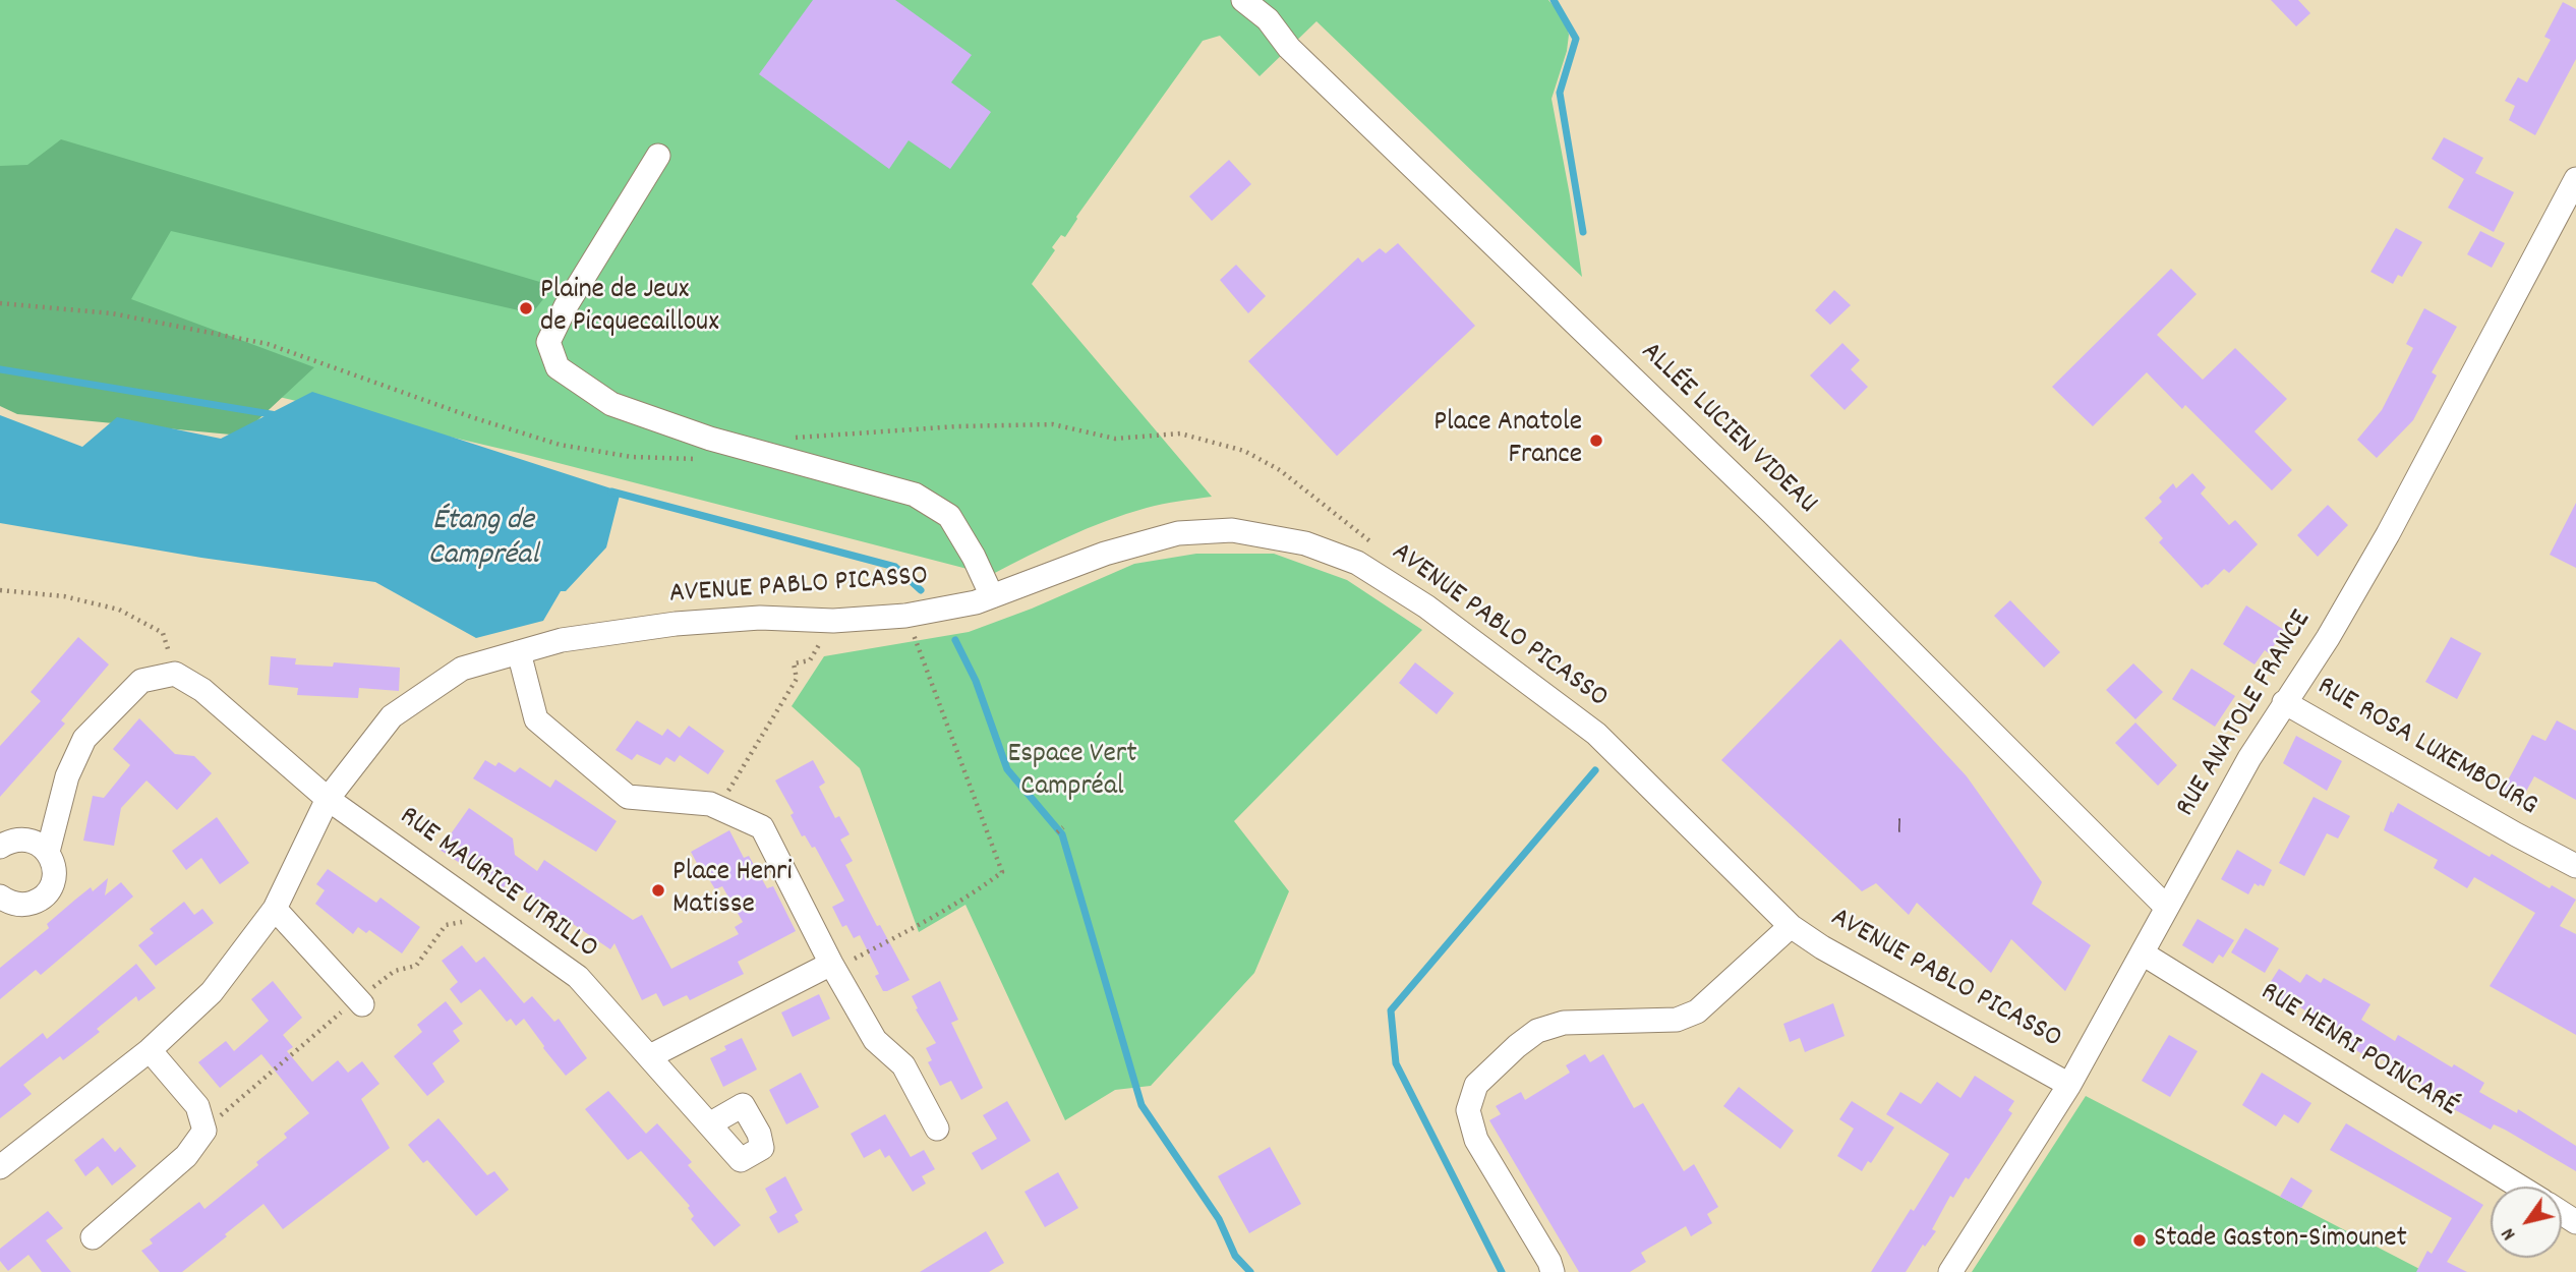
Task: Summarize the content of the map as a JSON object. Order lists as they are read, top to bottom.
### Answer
{
  "streets": {
    "street": [
      "ALLÉE LUCIEN VIDEAU",
      "AVENUE PABLO PICASSO",
      "RUE ANATOLE FRANCE",
      "RUE ROSA LUXEMBOURG",
      "RUE MAURICE UTRILLO",
      "RUE HENRI POINCARÉ"
    ]
  },
  "crossings": [
    ["ALLÉE LUCIEN VIDEAU", "RUE ANATOLE FRANCE"],
    ["AVENUE PABLO PICASSO", "RUE ANATOLE FRANCE"],
    ["AVENUE PABLO PICASSO", "RUE MAURICE UTRILLO"],
    ["RUE ANATOLE FRANCE", "RUE ROSA LUXEMBOURG"],
    ["RUE ANATOLE FRANCE", "RUE HENRI POINCARÉ"]
  ],
  "water": ["Étang de Campréal"],
  "parks": ["Espace Vert Campréal"],
  "places": [
    "Plaine de Jeux de Picquecailloux",
    "Place Anatole France",
    "Place Henri Matisse",
    "Stade Gaston-Simounet"
  ],
  "house_numbers": ["1"],
  "north": "bottom left"
}
